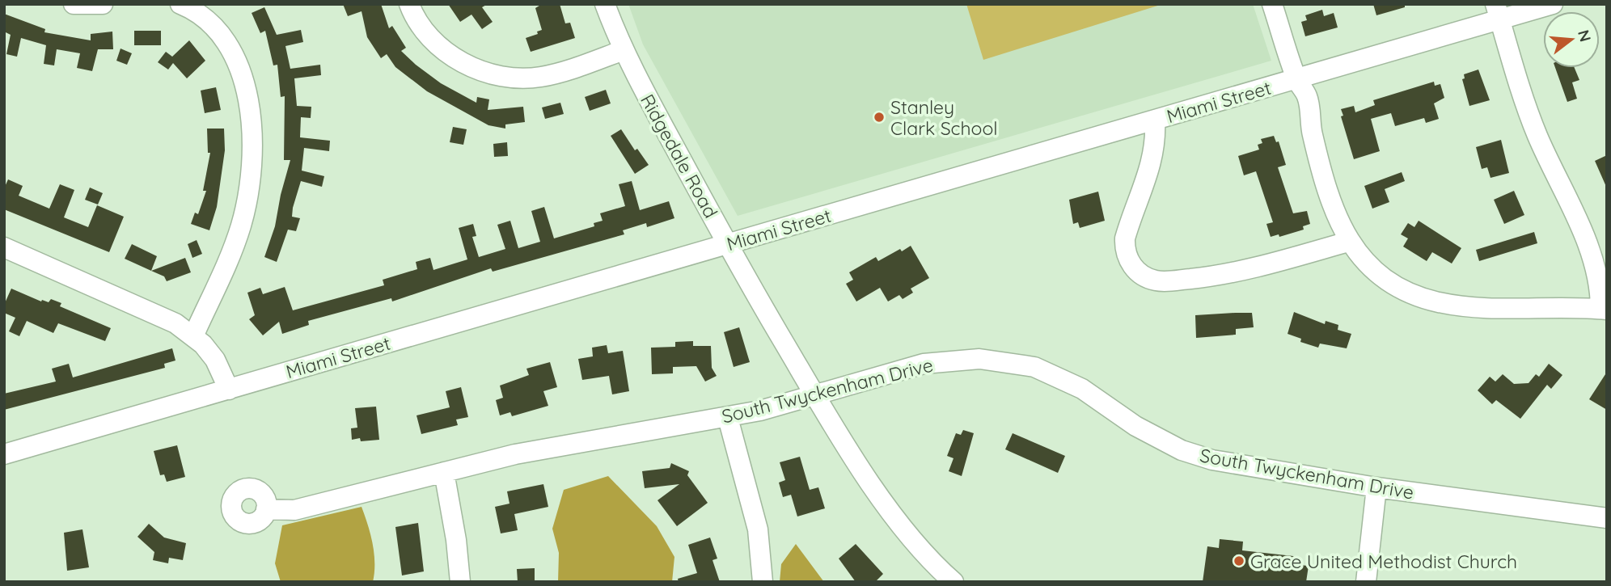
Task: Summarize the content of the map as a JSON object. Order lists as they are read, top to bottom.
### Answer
{
  "streets": {
    "street": ["Miami Street", "Ridgedale Road", "South Twyckenham Drive"]
  },
  "crossings": [
    ["Miami Street", "Ridgedale Road"],
    ["Ridgedale Road", "South Twyckenham Drive"]
  ],
  "places": ["Stanley Clark School", "Grace United Methodist Church"],
  "north": "right"
}
